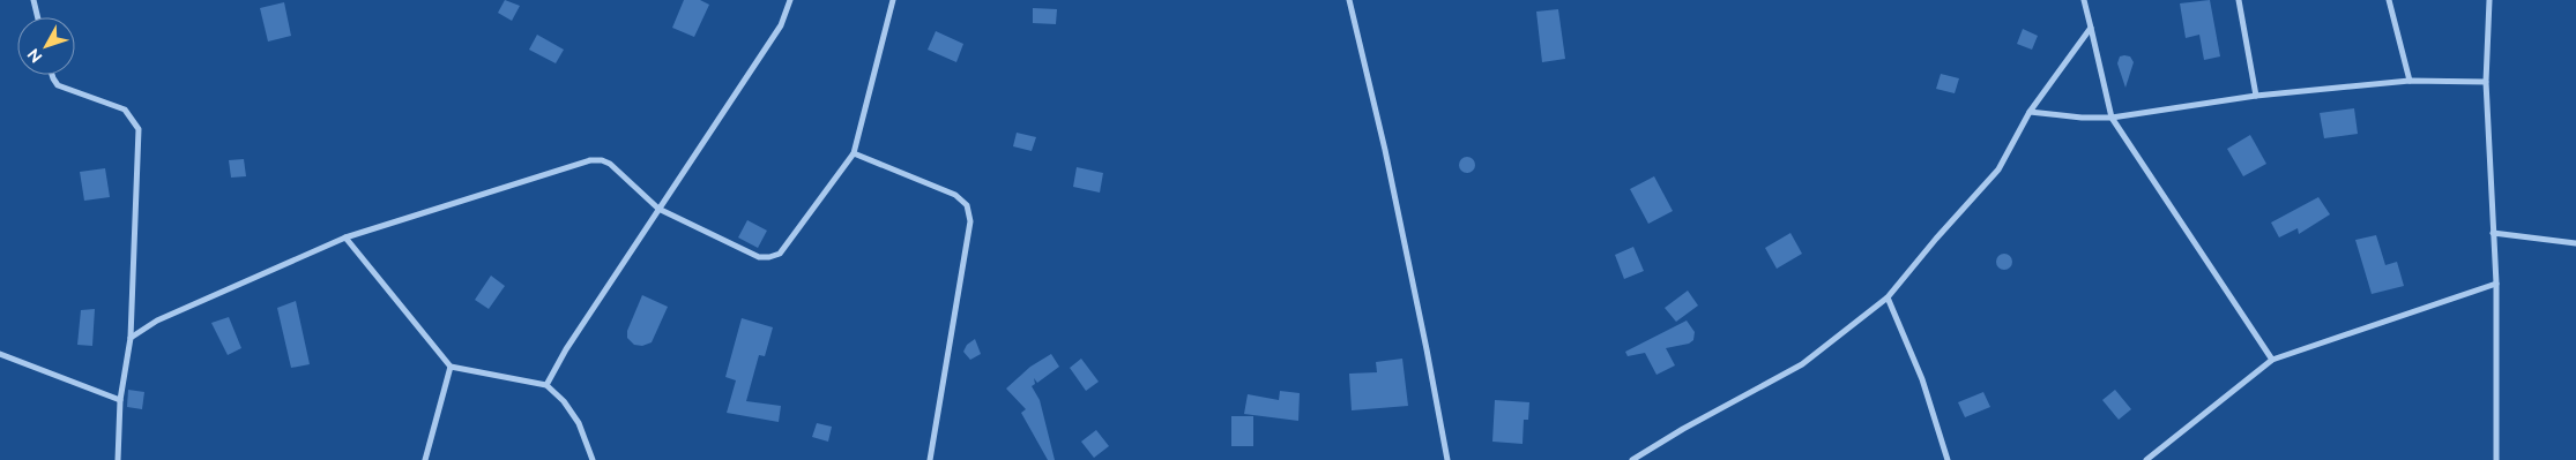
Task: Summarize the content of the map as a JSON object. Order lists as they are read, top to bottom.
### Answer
{
  "north": "bottom left"
}
